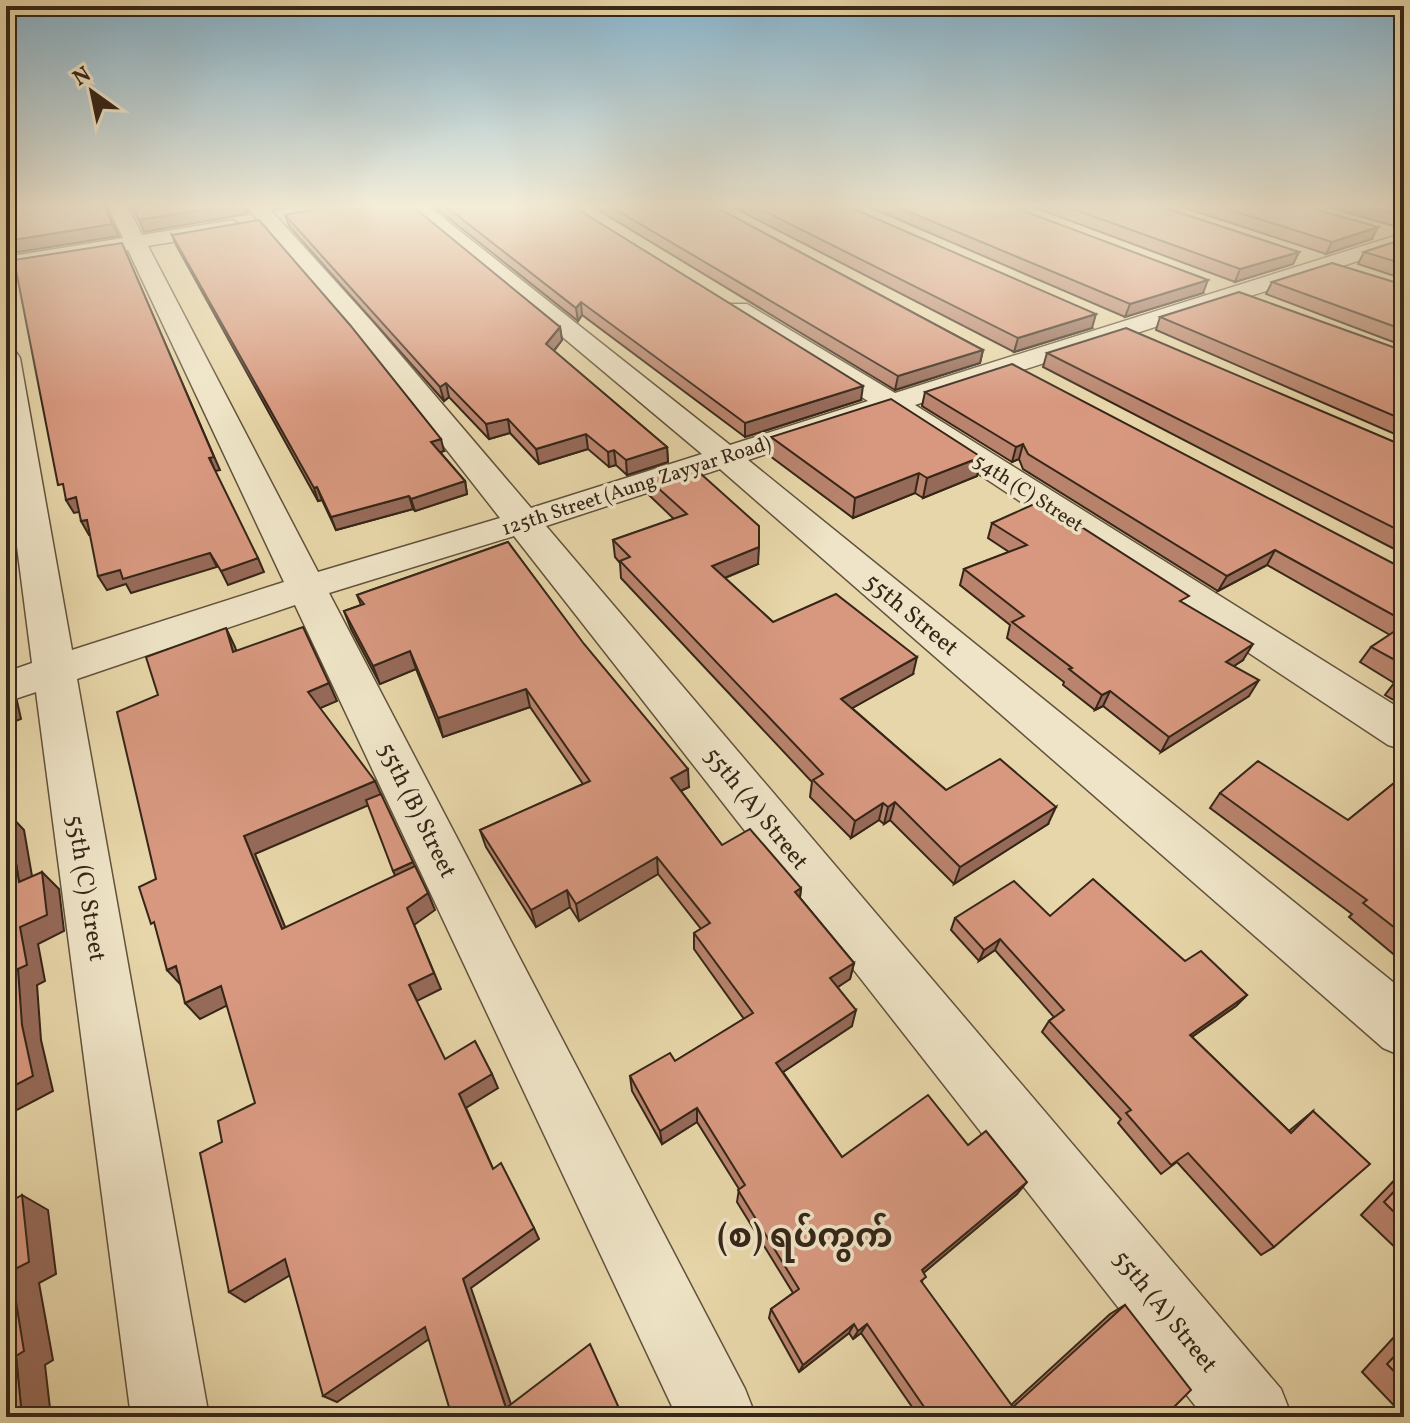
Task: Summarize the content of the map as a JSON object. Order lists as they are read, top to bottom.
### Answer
{
  "streets": {
    "street": [
      "125th Street (Aung Zayyar Road)",
      "54th (C) Street",
      "55th Street",
      "55th (A) Street",
      "55th (B) Street",
      "55th (C) Street"
    ]
  },
  "crossings": [
    ["125th Street (Aung Zayyar Road)", "54th (C) Street"],
    ["125th Street (Aung Zayyar Road)", "55th Street"],
    ["125th Street (Aung Zayyar Road)", "55th (A) Street"],
    ["125th Street (Aung Zayyar Road)", "55th (B) Street"],
    ["125th Street (Aung Zayyar Road)", "55th (C) Street"]
  ],
  "districts": ["(စ) ရပ်ကွက်"],
  "north": "top left"
}
